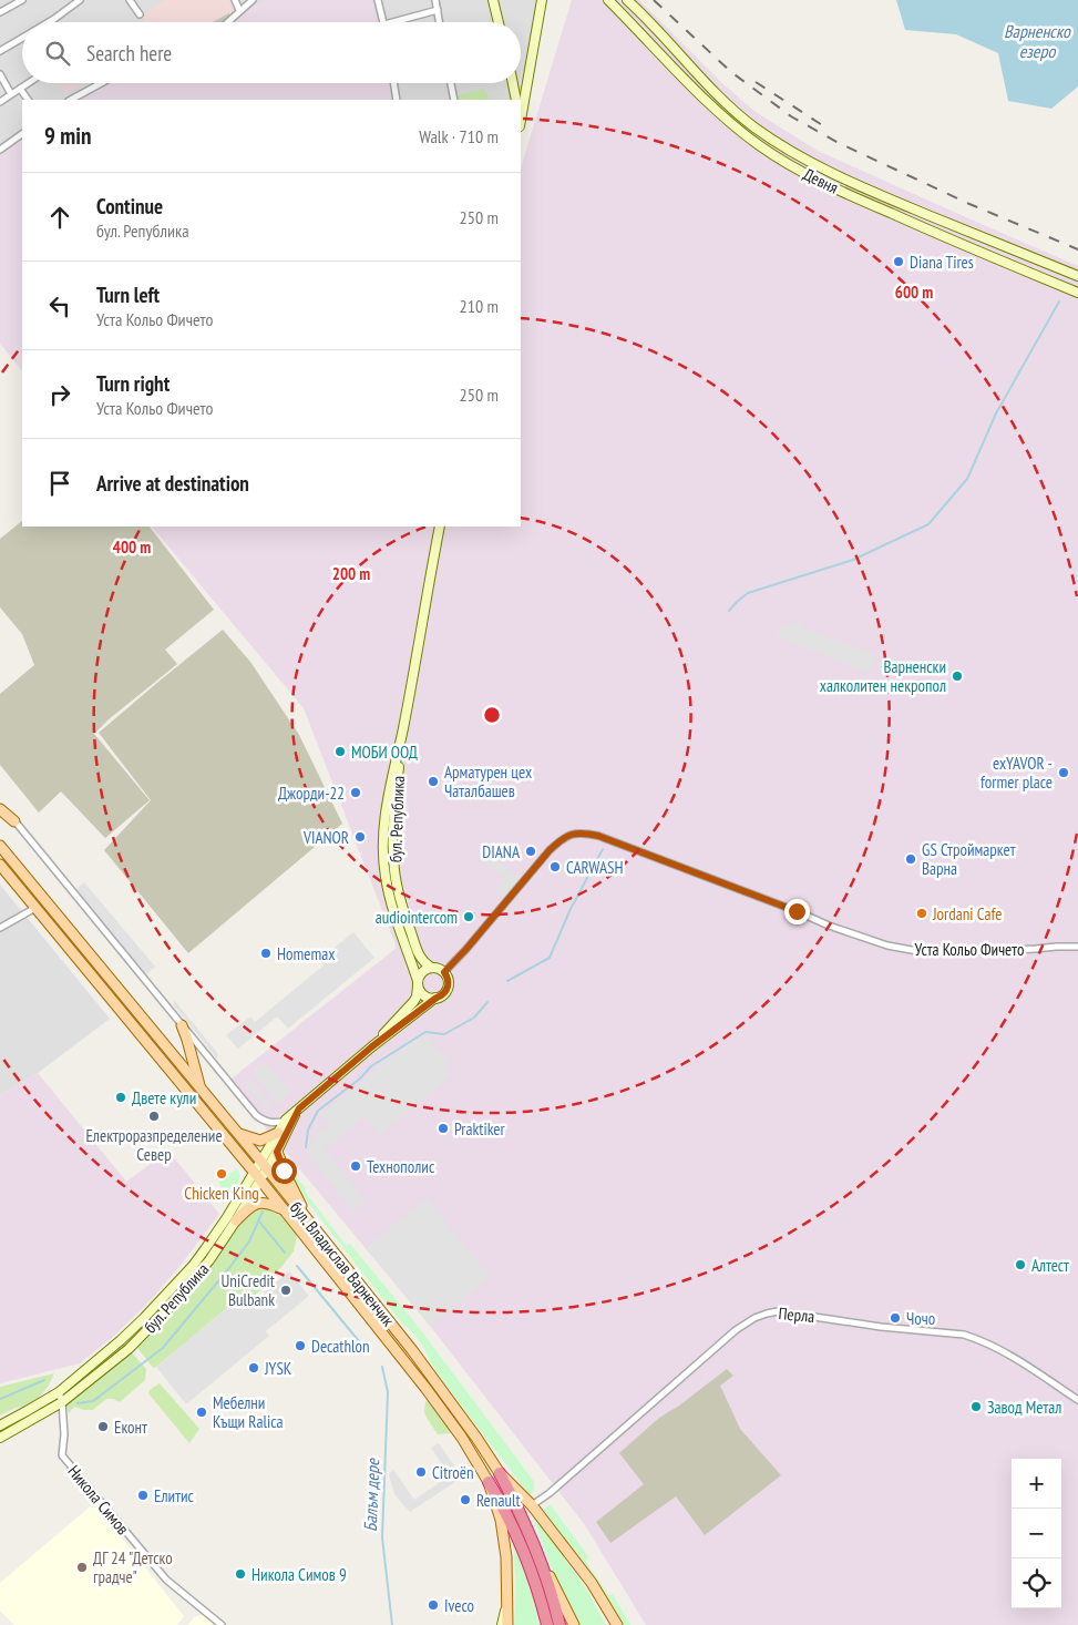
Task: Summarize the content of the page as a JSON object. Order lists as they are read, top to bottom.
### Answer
{
  "streets": {
    "main road": ["бул. Владислав Варненчик"],
    "street": [
      "Девня",
      "бул. Република",
      "Уста Кольо Фичето",
      "Перла",
      "Никола Симов"
    ]
  },
  "crossings": [
    ["бул. Република", "Уста Кольо Фичето"],
    ["бул. Република", "бул. Владислав Варненчик"],
    ["бул. Република", "Никола Симов"],
    ["бул. Владислав Варненчик", "Перла"]
  ],
  "water": ["Варненско езеро", "Балъм дере"],
  "places": [
    "Diana Tires",
    "Варненски халколитен некропол",
    "МОБИ ООД",
    "exYAVOR - former place",
    "Арматурен цех Чаталбашев",
    "Джорди-22",
    "VIANOR",
    "DIANA",
    "GS Строймаркет Варна",
    "CARWASH",
    "Jordani Cafe",
    "audiointercom",
    "Homemax",
    "Двете кули",
    "Електроразпределение Север",
    "Praktiker",
    "Технополис",
    "Chicken King",
    "Алтест",
    "UniCredit Bulbank",
    "Чочо",
    "Decathlon",
    "JYSK",
    "Завод Метал",
    "Мебелни Къщи Ralica",
    "Еконт",
    "Citroën",
    "Елитис",
    "Renault",
    "ДГ 24 \"Детско градче\"",
    "Никола Симов 9",
    "Iveco"
  ],
  "page": {
    "search": "Search here",
    "heading": ["9 min", "Walk · 710 m"],
    "list": [
      ["Continue", "бул. Република", "250 m"],
      ["Turn left", "Уста Кольо Фичето", "210 m"],
      ["Turn right", "Уста Кольо Фичето", "250 m"],
      "Arrive at destination"
    ],
    "map_buttons": ["+", "−"]
  },
  "rings": ["600 m", "400 m", "200 m"]
}
